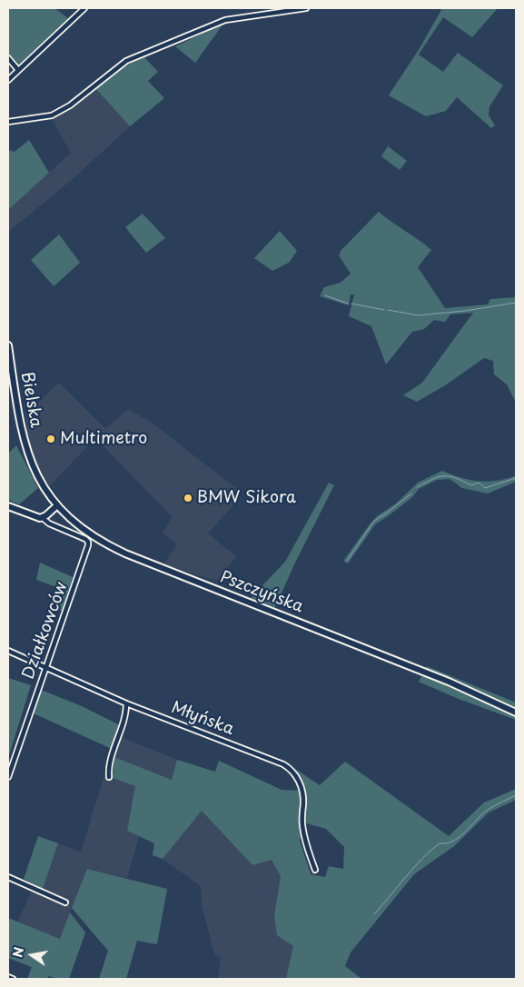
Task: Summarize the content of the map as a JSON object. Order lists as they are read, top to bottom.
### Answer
{
  "streets": {
    "main road": ["Bielska", "Pszczyńska"],
    "street": ["Działkowców", "Młyńska"]
  },
  "crossings": [
    ["Bielska", "Pszczyńska"],
    ["Działkowców", "Młyńska"]
  ],
  "places": ["Multimetro", "BMW Sikora"],
  "north": "left"
}
